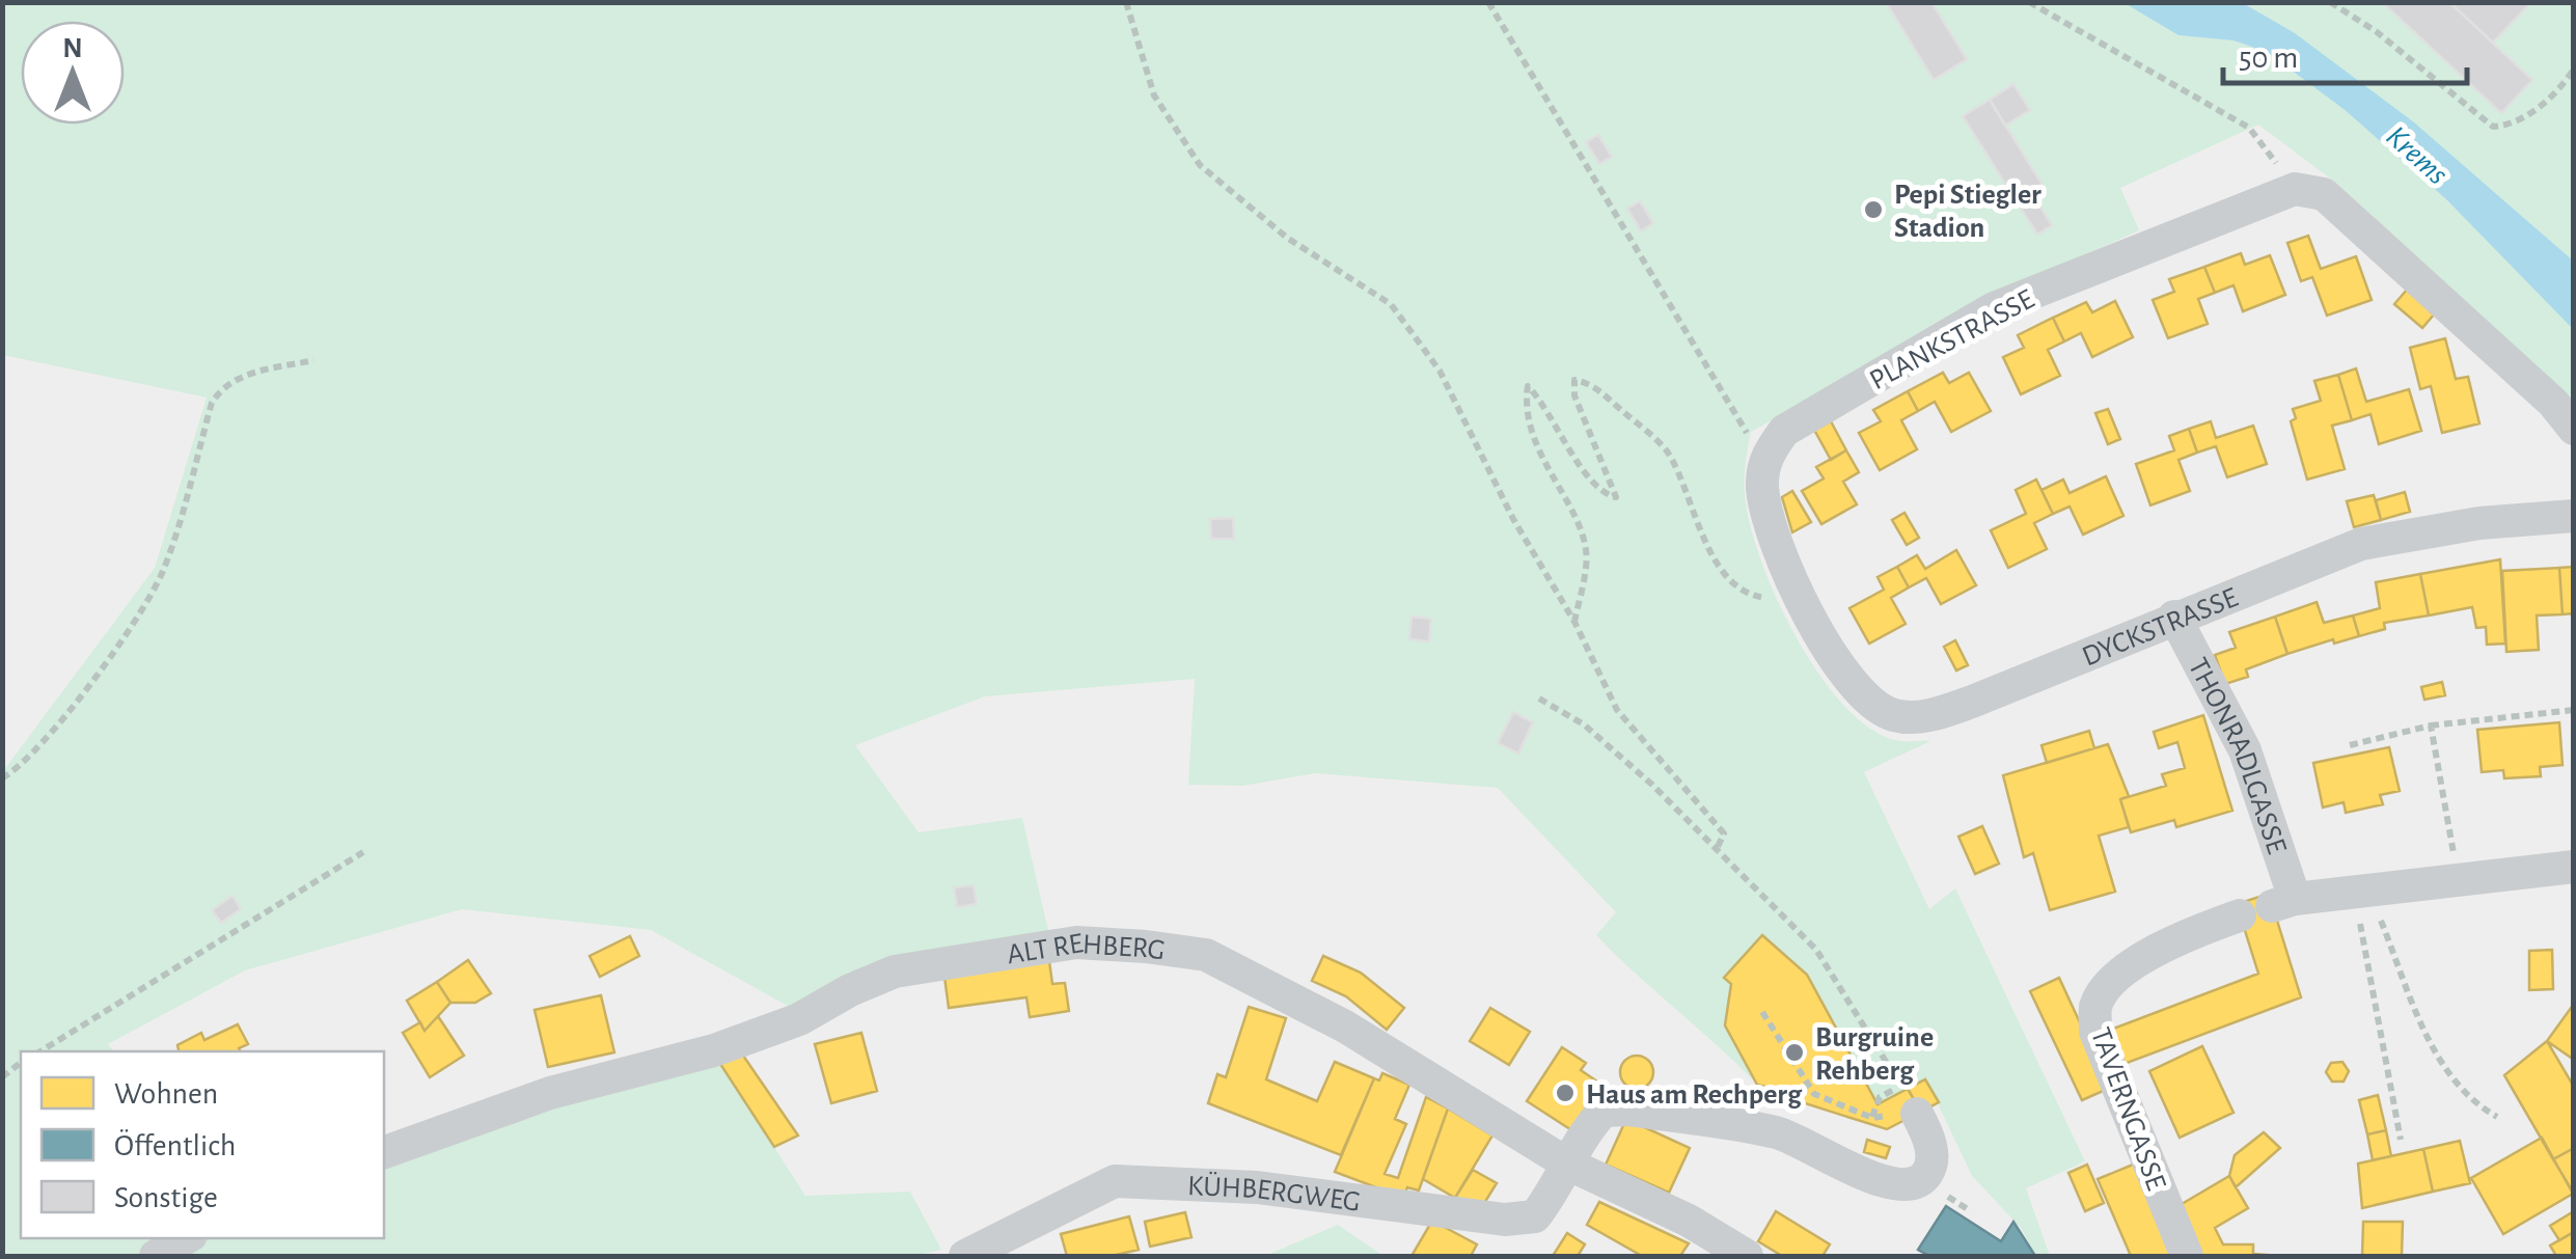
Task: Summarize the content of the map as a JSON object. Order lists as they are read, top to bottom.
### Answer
{
  "streets": {
    "street": [
      "PLANKSTRASSE",
      "DYCKSTRASSE",
      "THONRADLGASSE",
      "ALT REHBERG",
      "TAVERNGASSE",
      "KÜHBERGWEG"
    ]
  },
  "crossings": [
    ["DYCKSTRASSE", "THONRADLGASSE"],
    ["THONRADLGASSE", "TAVERNGASSE"],
    ["ALT REHBERG", "KÜHBERGWEG"]
  ],
  "water": ["Krems"],
  "places": ["Pepi Stiegler Stadion", "Burgruine Rehberg", "Haus am Rechperg"],
  "legend": ["Wohnen", "Öffentlich", "Sonstige"],
  "scale_bar": "50 m",
  "north": "top"
}
